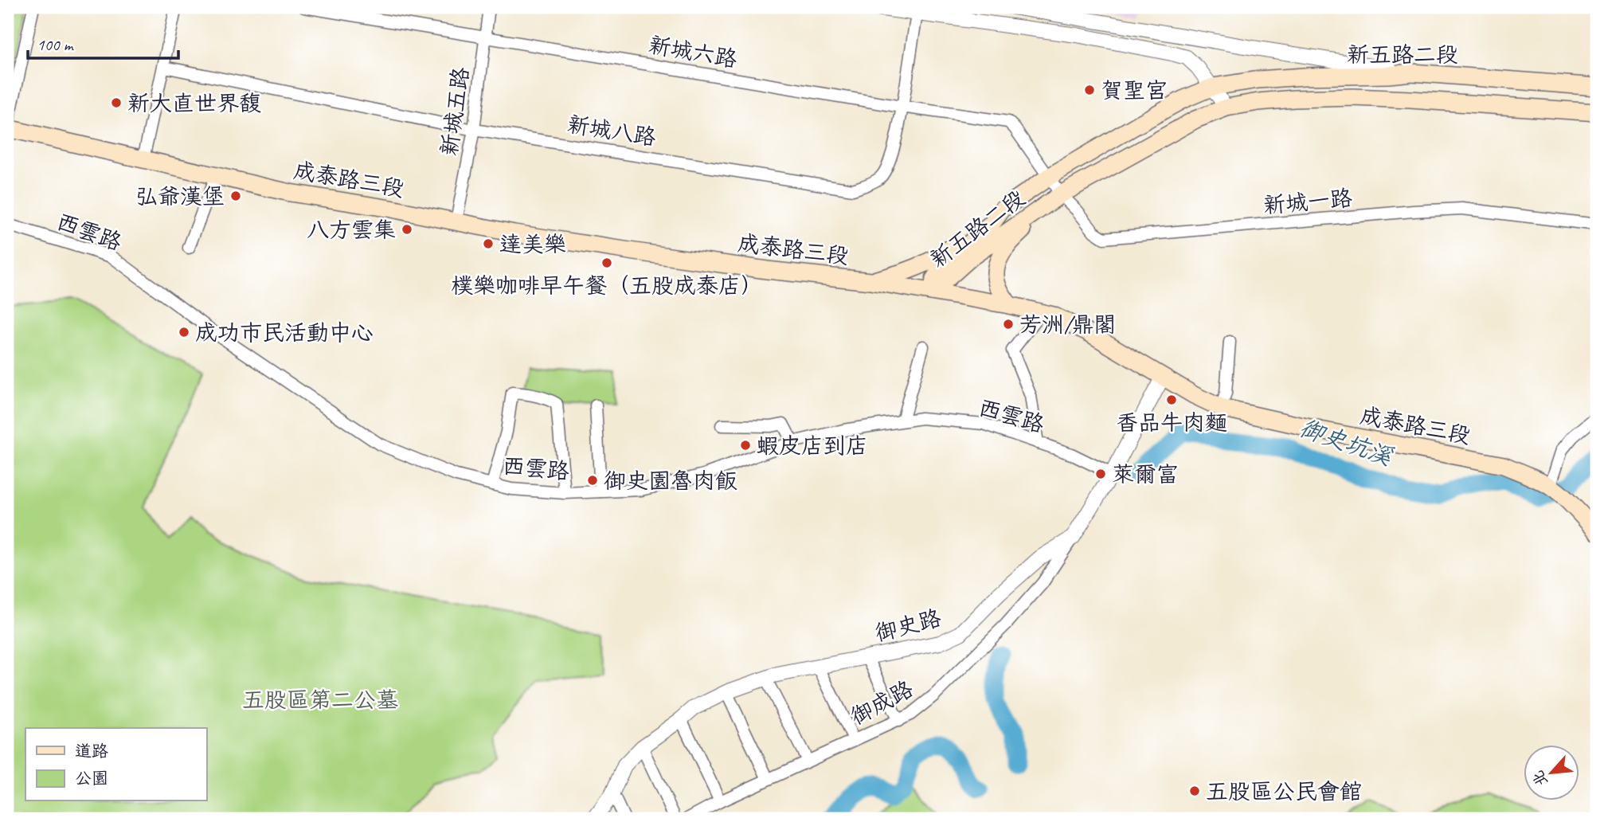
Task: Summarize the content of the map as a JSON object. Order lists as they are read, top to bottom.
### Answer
{
  "streets": {
    "main road": ["新五路二段", "成泰路三段"],
    "street": [
      "新城六路",
      "新城五路",
      "新城八路",
      "新城一路",
      "西雲路",
      "御史路",
      "御成路"
    ]
  },
  "crossings": [
    ["新城六路", "新五路二段"],
    ["新城六路", "新城五路"],
    ["新城六路", "新城八路"],
    ["新城六路", "新城一路"],
    ["新五路二段", "成泰路三段"],
    ["新五路二段", "新城一路"],
    ["新城五路", "新城八路"],
    ["新城五路", "成泰路三段"],
    ["成泰路三段", "御史路"],
    ["西雲路", "御史路"],
    ["御史路", "御成路"]
  ],
  "water": ["御史坑溪"],
  "parks": ["五股區第二公墓"],
  "places": [
    "賀聖宮",
    "新大直世界馥",
    "弘爺漢堡",
    "八方雲集",
    "達美樂",
    "樸樂咖啡早午餐（五股成泰店）",
    "芳洲/鼎閣",
    "成功市民活動中心",
    "香品牛肉麵",
    "蝦皮店到店",
    "萊爾富",
    "御史園魯肉飯",
    "五股區公民會館"
  ],
  "legend": ["道路", "公園"],
  "scale_bar": "100 m",
  "north": "bottom left"
}
